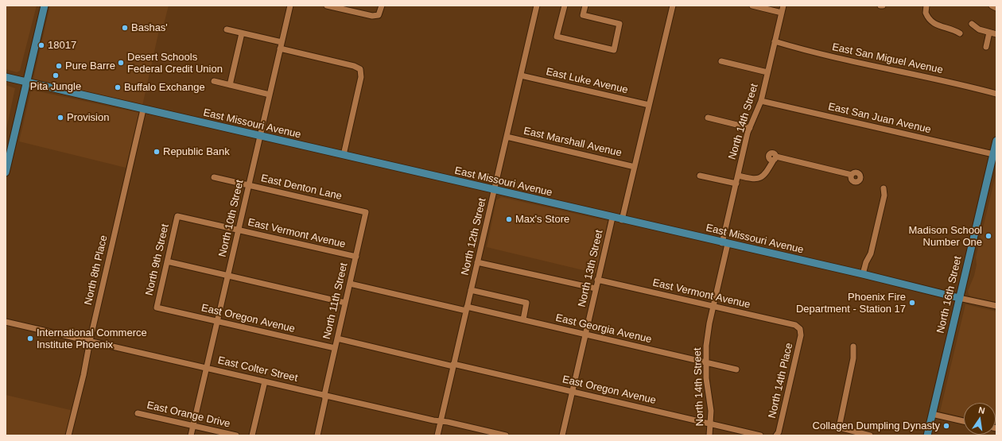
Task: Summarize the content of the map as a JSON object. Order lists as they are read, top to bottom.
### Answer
{
  "streets": {
    "main road": ["East Missouri Avenue", "North 16th Street"],
    "street": [
      "East San Miguel Avenue",
      "East Luke Avenue",
      "East San Juan Avenue",
      "North 14th Street",
      "East Marshall Avenue",
      "East Denton Lane",
      "North 10th Street",
      "East Vermont Avenue",
      "North 12th Street",
      "North 9th Street",
      "North 13th Street",
      "North 8th Place",
      "North 11th Street",
      "East Oregon Avenue",
      "East Georgia Avenue",
      "East Colter Street",
      "North 14th Place",
      "East Orange Drive"
    ]
  },
  "crossings": [
    ["East San Miguel Avenue", "North 14th Street"],
    ["East Luke Avenue", "North 12th Street"],
    ["East San Juan Avenue", "North 14th Street"],
    ["East San Juan Avenue", "North 16th Street"],
    ["North 14th Street", "East Missouri Avenue"],
    ["North 14th Street", "East Vermont Avenue"],
    ["North 14th Street", "East Oregon Avenue"],
    ["North 14th Street", "East Georgia Avenue"],
    ["East Missouri Avenue", "North 10th Street"],
    ["East Missouri Avenue", "North 12th Street"],
    ["East Missouri Avenue", "North 13th Street"],
    ["East Missouri Avenue", "North 8th Place"],
    ["East Missouri Avenue", "North 16th Street"],
    ["East Marshall Avenue", "North 12th Street"],
    ["East Denton Lane", "North 10th Street"],
    ["East Denton Lane", "North 11th Street"],
    ["North 10th Street", "East Vermont Avenue"],
    ["North 10th Street", "East Oregon Avenue"],
    ["North 10th Street", "East Colter Street"],
    ["North 10th Street", "East Orange Drive"],
    ["East Vermont Avenue", "North 9th Street"],
    ["East Vermont Avenue", "North 13th Street"],
    ["East Vermont Avenue", "North 11th Street"],
    ["East Vermont Avenue", "North 14th Place"],
    ["North 12th Street", "East Oregon Avenue"],
    ["North 12th Street", "East Georgia Avenue"],
    ["North 12th Street", "East Colter Street"],
    ["North 9th Street", "East Oregon Avenue"],
    ["North 13th Street", "East Oregon Avenue"],
    ["North 13th Street", "East Georgia Avenue"],
    ["North 8th Place", "East Colter Street"],
    ["North 11th Street", "East Oregon Avenue"],
    ["North 11th Street", "East Georgia Avenue"],
    ["North 11th Street", "East Colter Street"]
  ],
  "places": [
    "Bashas'",
    "18017",
    "Desert Schools Federal Credit Union",
    "Pure Barre",
    "Pita Jungle",
    "Buffalo Exchange",
    "Provision",
    "Republic Bank",
    "Max's Store",
    "Madison School Number One",
    "Phoenix Fire Department - Station 17",
    "International Commerce Institute Phoenix",
    "Collagen Dumpling Dynasty"
  ],
  "north": "top"
}
